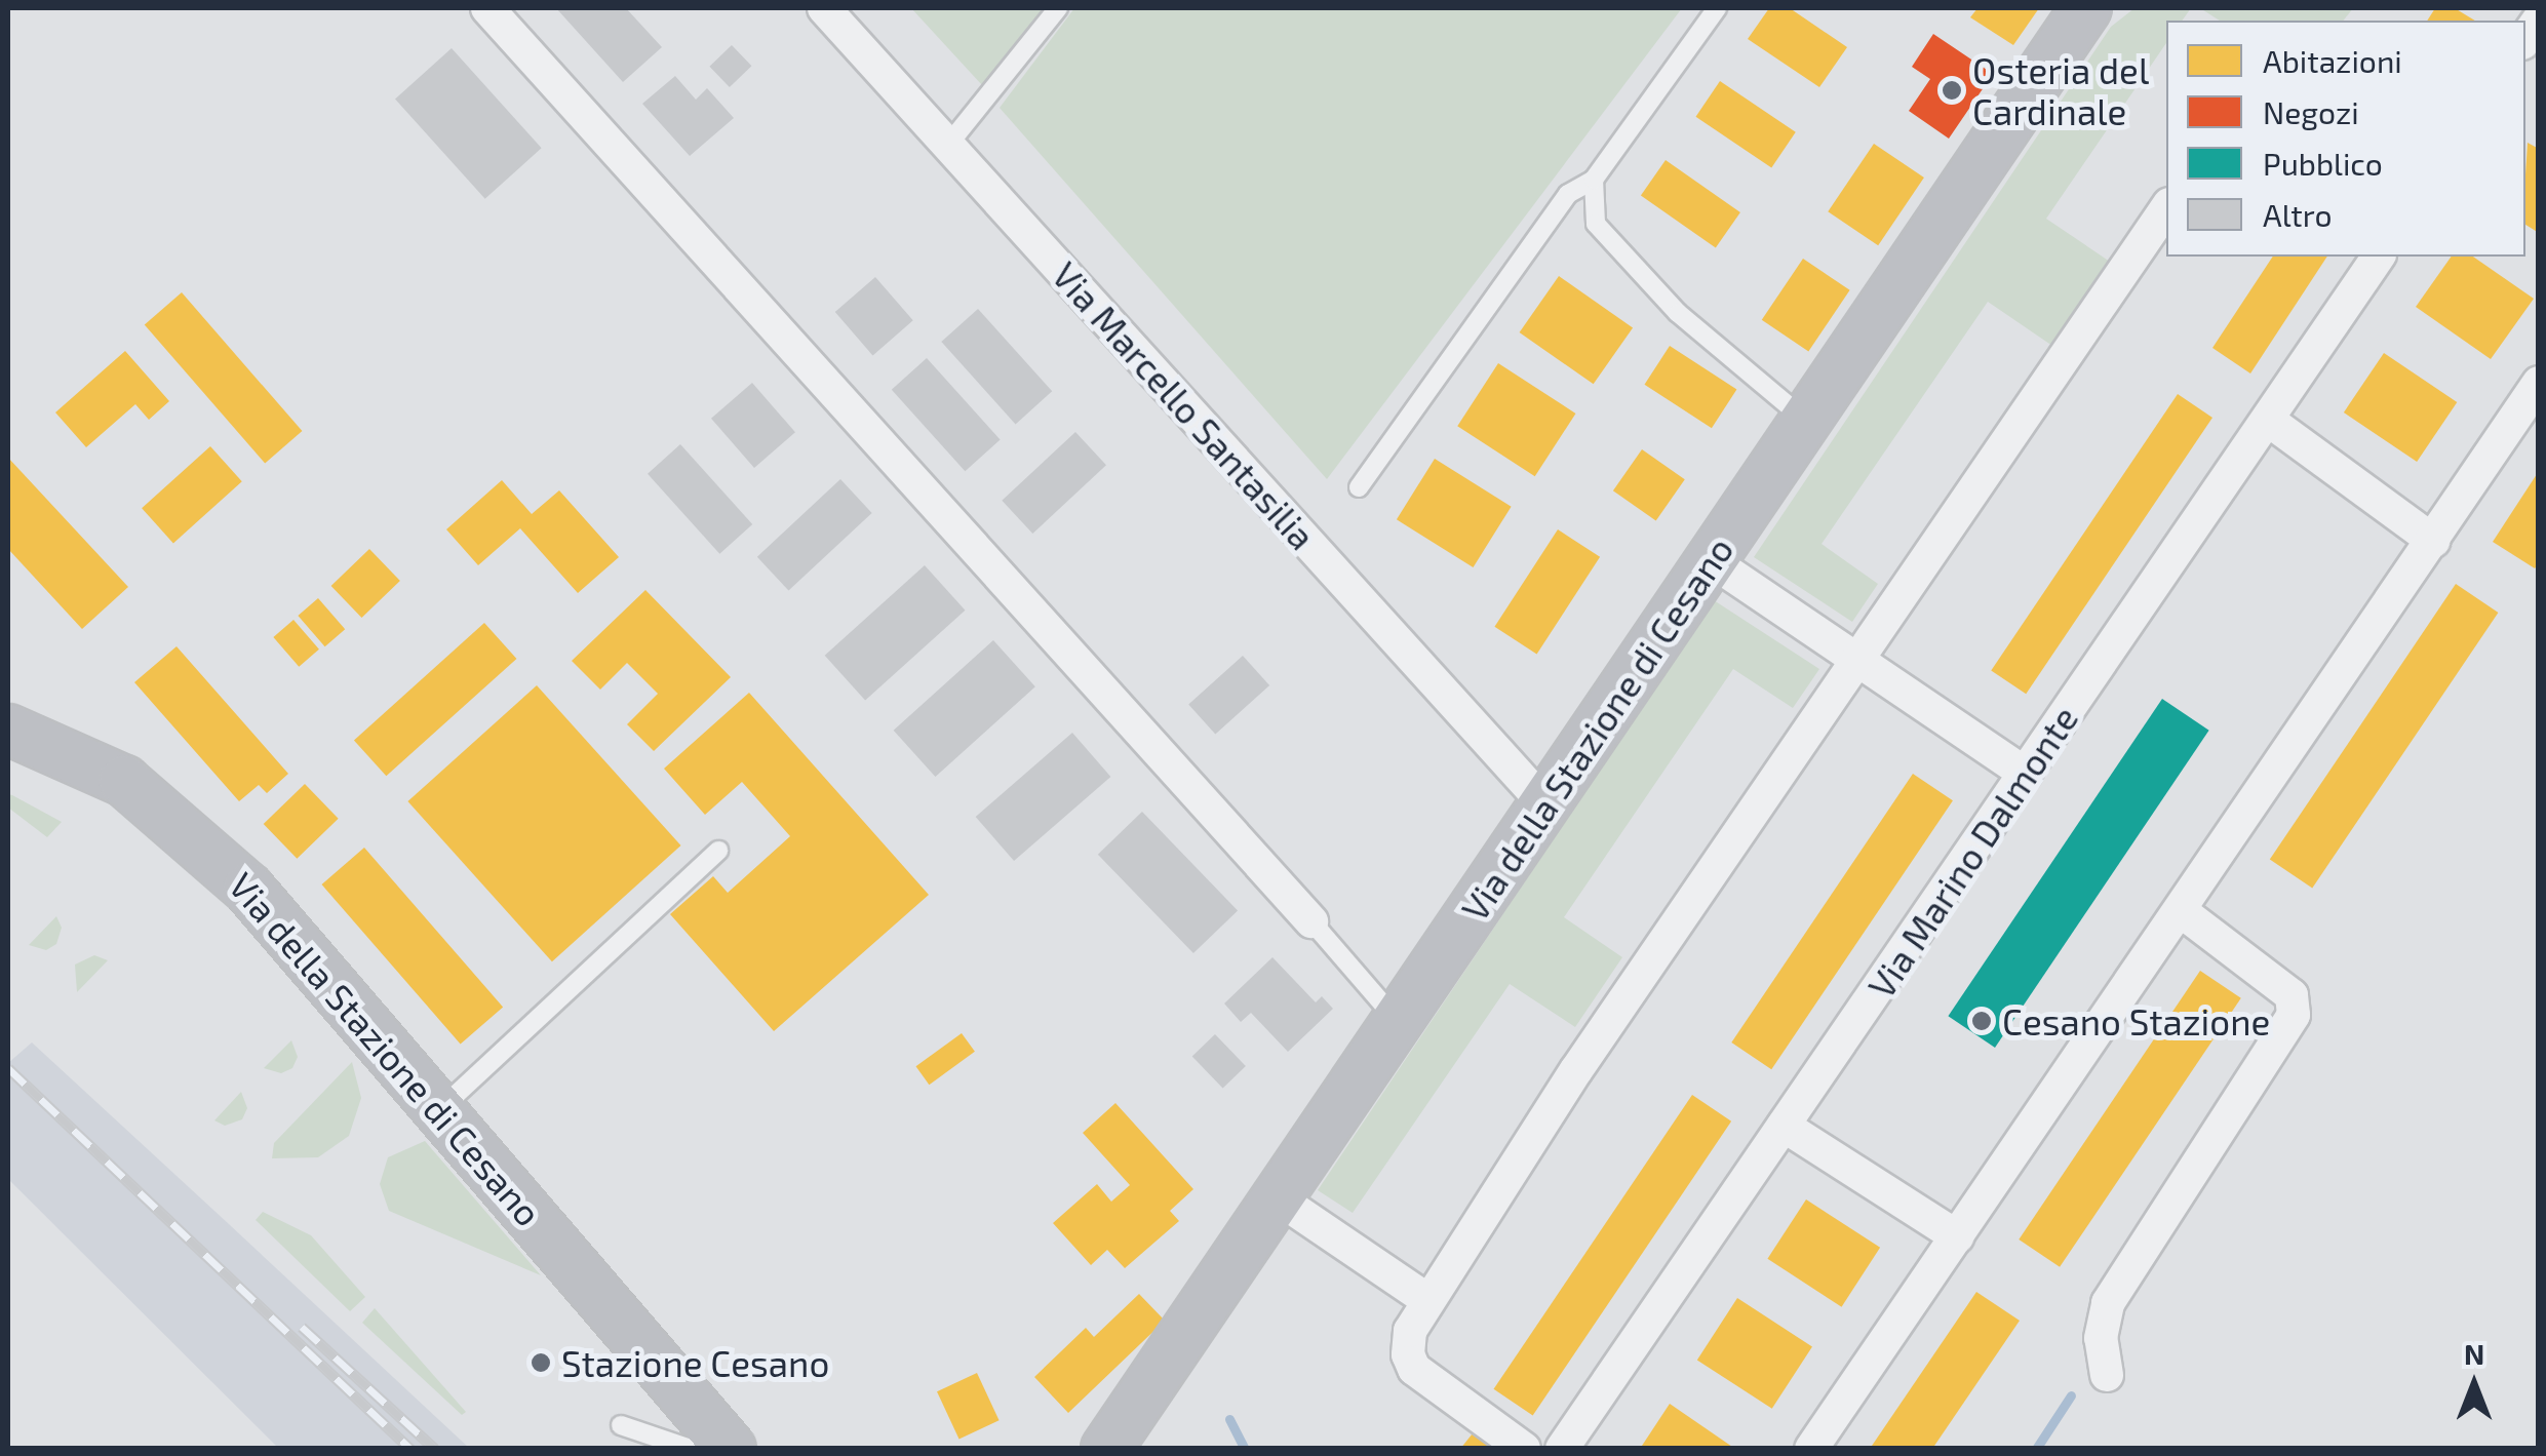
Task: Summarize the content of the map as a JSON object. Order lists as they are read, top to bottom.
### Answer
{
  "streets": {
    "street": ["Via Marcello Santasilia", "Via della Stazione di Cesano", "Via Marino Dalmonte"]
  },
  "crossings": [
    ["Via Marcello Santasilia", "Via della Stazione di Cesano"]
  ],
  "places": ["Osteria del Cardinale", "Cesano Stazione", "Stazione Cesano"],
  "legend": [
    "Abitazioni",
    "Negozi",
    "Pubblico",
    "Altro"
  ],
  "north": "top"
}
